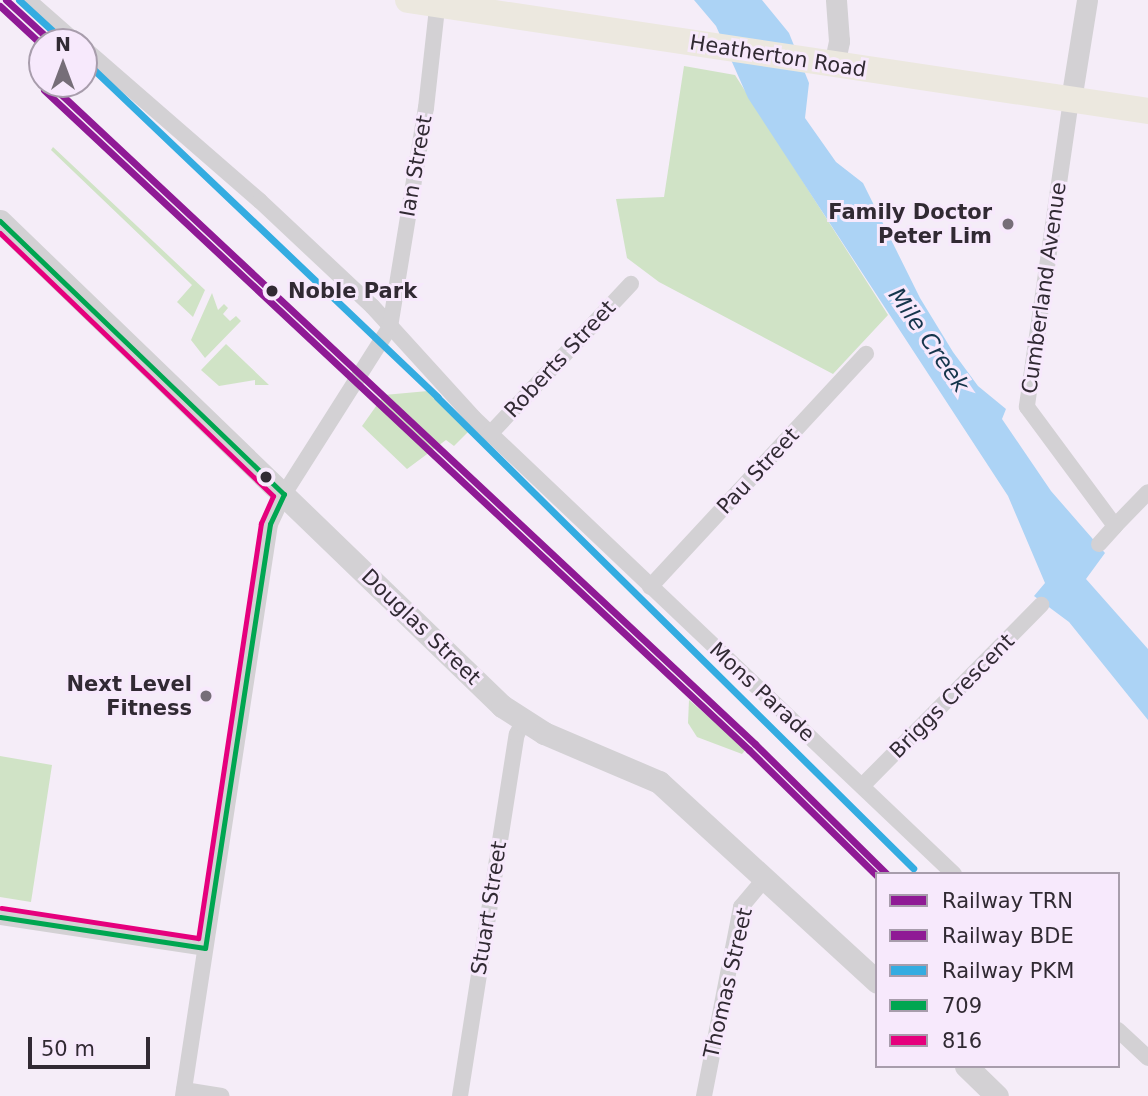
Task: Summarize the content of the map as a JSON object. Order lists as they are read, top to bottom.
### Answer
{
  "streets": {
    "main road": ["Heatherton Road", "Douglas Street"],
    "street": [
      "Ian Street",
      "Cumberland Avenue",
      "Roberts Street",
      "Pau Street",
      "Mons Parade",
      "Briggs Crescent",
      "Stuart Street",
      "Thomas Street"
    ]
  },
  "crossings": [
    ["Heatherton Road", "Ian Street"],
    ["Heatherton Road", "Cumberland Avenue"],
    ["Ian Street", "Mons Parade"],
    ["Roberts Street", "Mons Parade"],
    ["Pau Street", "Mons Parade"],
    ["Douglas Street", "Stuart Street"],
    ["Douglas Street", "Thomas Street"],
    ["Mons Parade", "Briggs Crescent"]
  ],
  "water": ["Mile Creek"],
  "places": ["Family Doctor Peter Lim", "Noble Park", "Next Level Fitness"],
  "lines": [
    "rail line TRN",
    "rail line PKM",
    "rail line BDE",
    "transit line 709",
    "transit line 816"
  ],
  "legend": [
    "Railway TRN",
    "Railway BDE",
    "Railway PKM",
    "709",
    "816"
  ],
  "scale_bar": "50 m",
  "north": "top"
}
